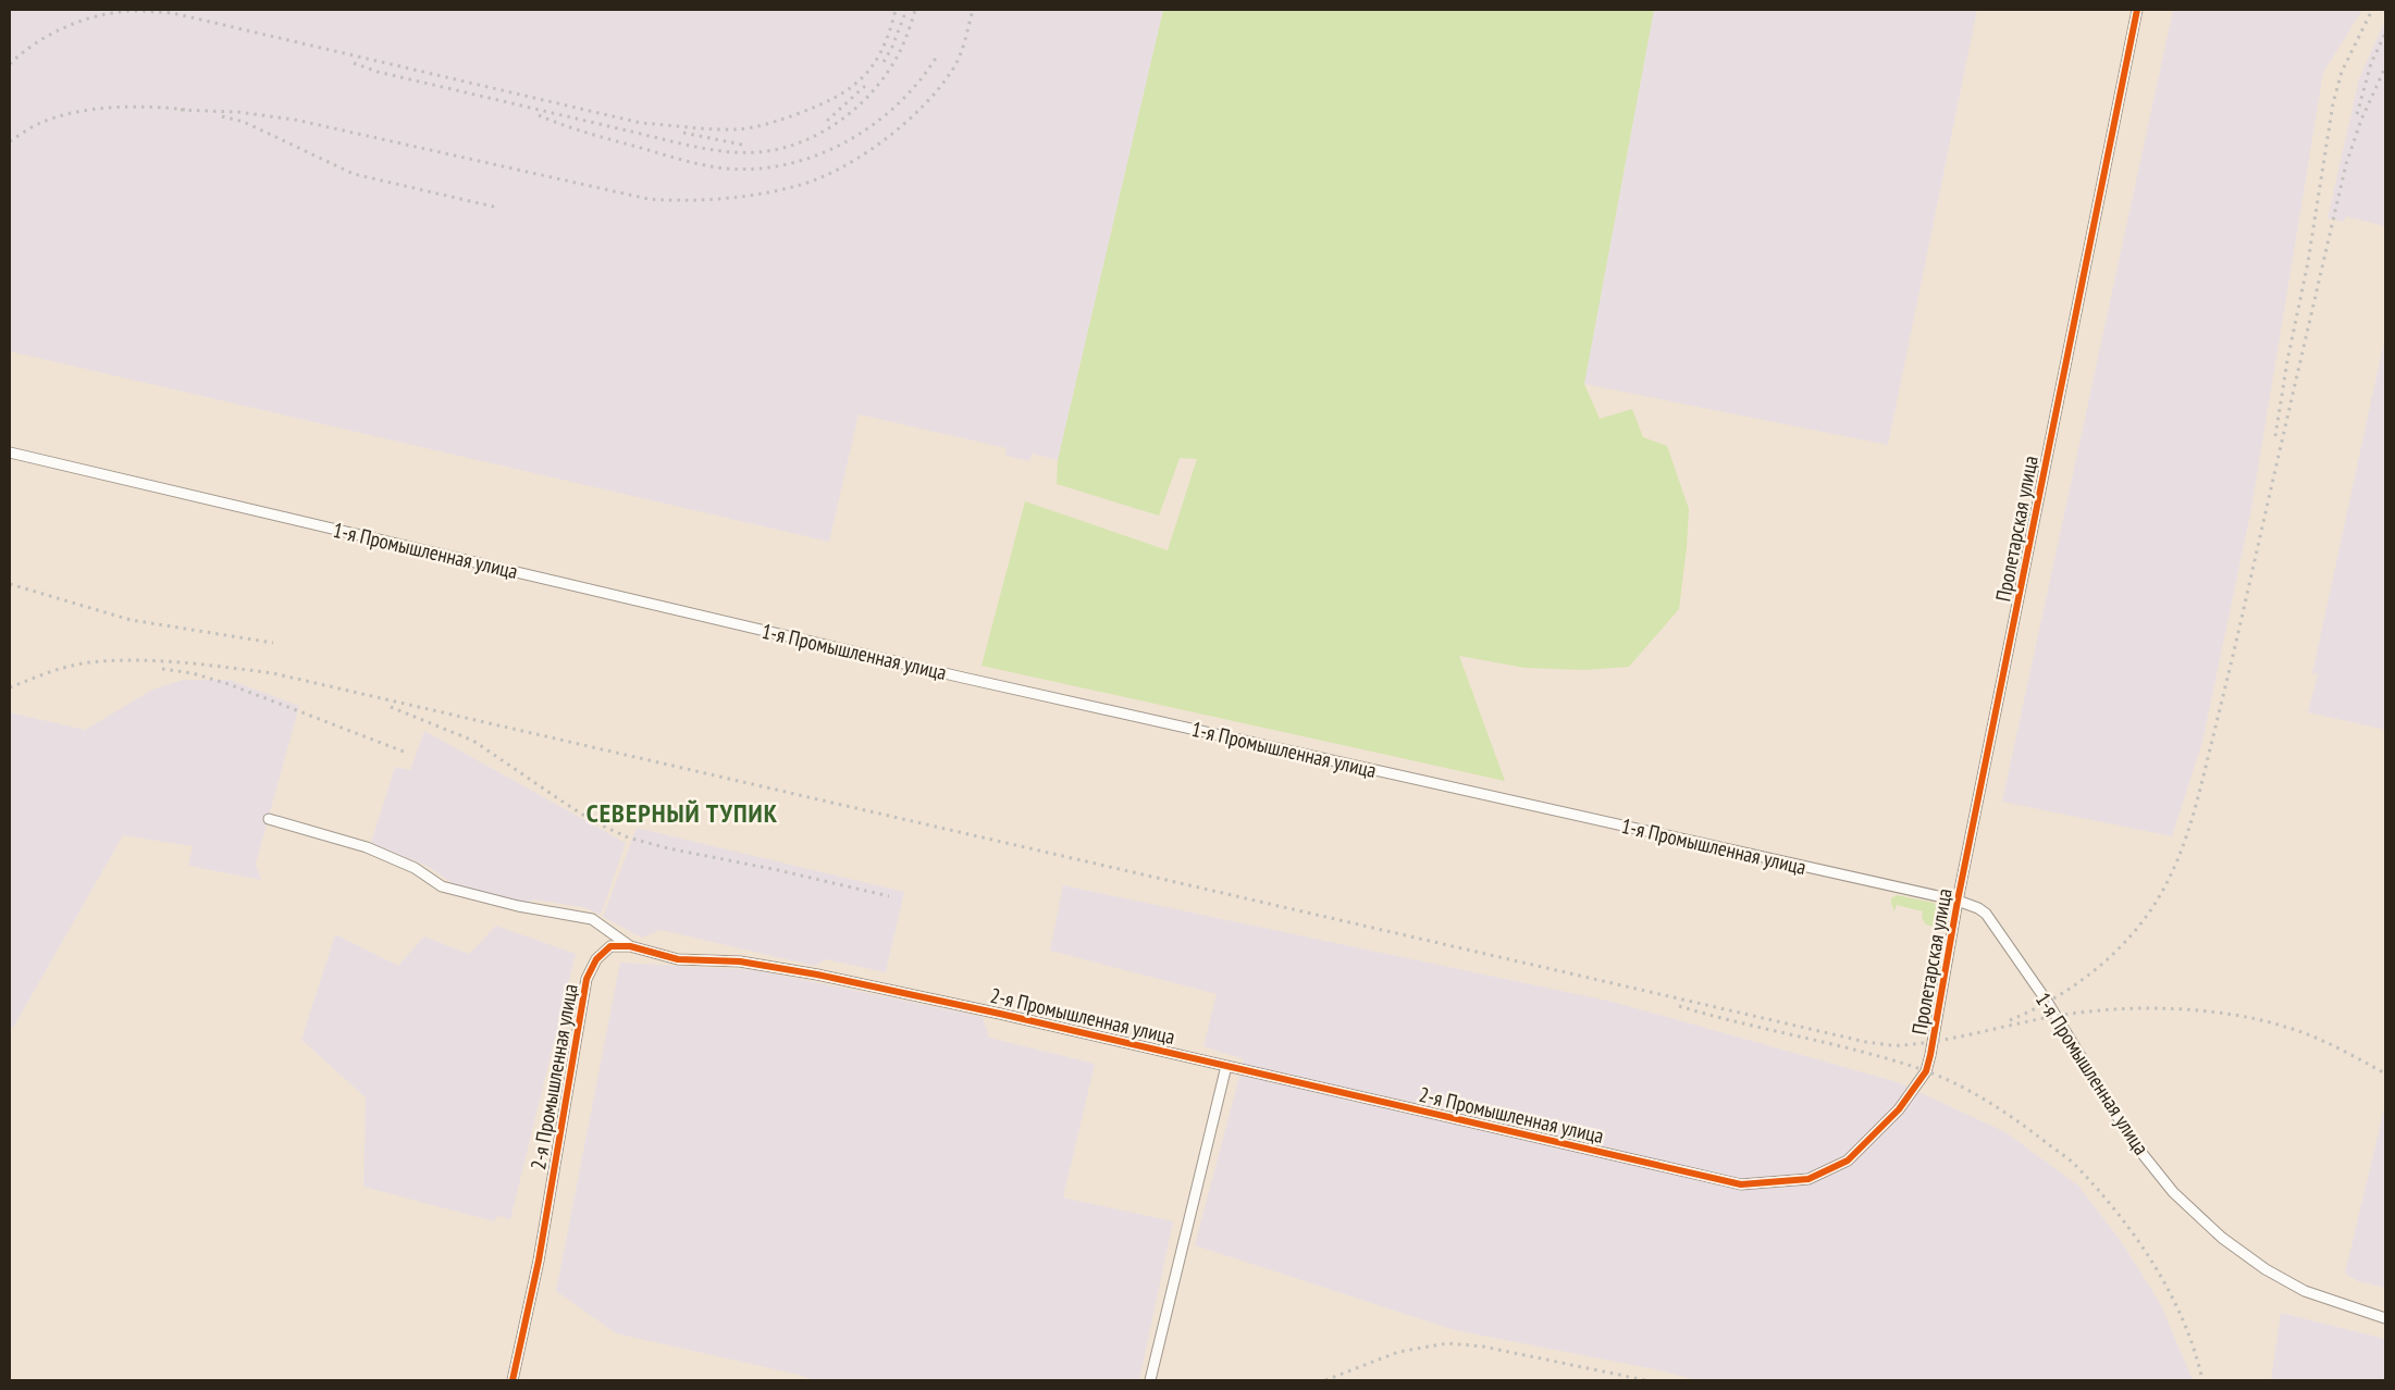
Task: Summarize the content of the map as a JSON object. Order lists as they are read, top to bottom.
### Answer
{
  "streets": {
    "street": ["Пролетарская улица", "1-я Промышленная улица", "2-я Промышленная улица"]
  },
  "crossings": [
    ["Пролетарская улица", "1-я Промышленная улица"],
    ["Пролетарская улица", "2-я Промышленная улица"]
  ],
  "districts": ["СЕВЕРНЫЙ ТУПИК"]
}
